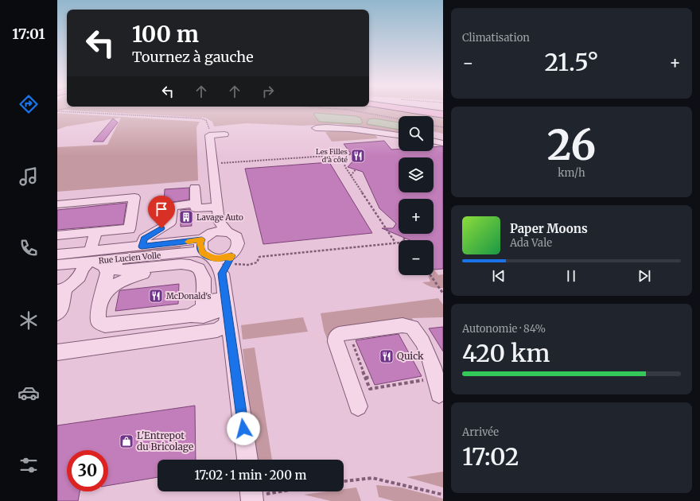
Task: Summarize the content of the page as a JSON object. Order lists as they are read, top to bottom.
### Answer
{
  "streets": {
    "street": ["Rue Lucien Volle"]
  },
  "places": {
    "restaurant": ["Les Filles d'à côté", "McDonald's", "Quick"],
    "building": ["Lavage Auto"],
    "shop": ["L'Entrepot du Bricolage"]
  },
  "page": {
    "tabs": "17:01",
    "tile": [
      "Climatisation",
      ["26", "km/h"],
      ["Autonomie · 84%", "420 km"],
      ["Arrivée", "17:02"]
    ],
    "turn": ["100 m", "Tournez à gauche"],
    "heat": ["−", "21.5°", "+"],
    "map_buttons": ["+", "−"],
    "song": ["Paper Moons", "Ada Vale"],
    "limit": "30",
    "trip": "17:02 · 1 min · 200 m"
  }
}
